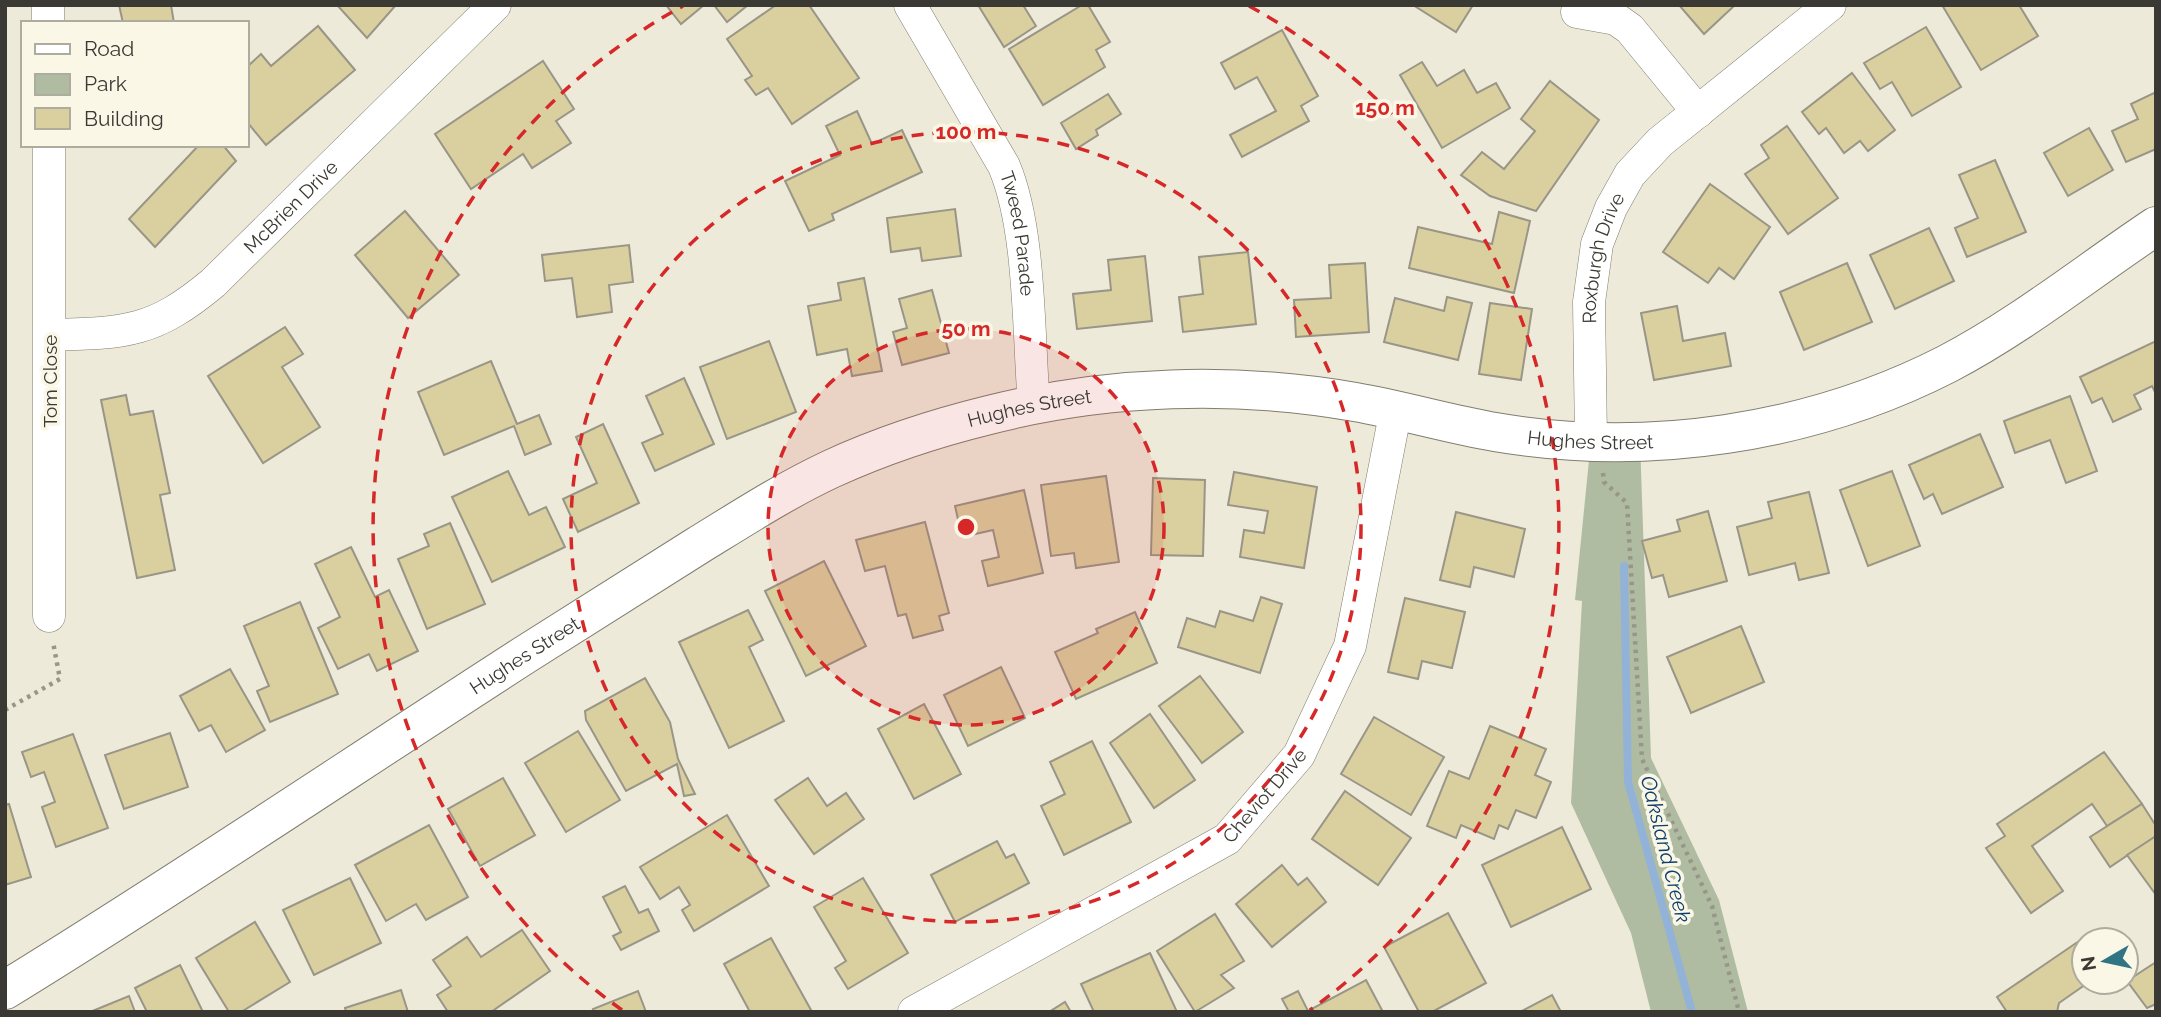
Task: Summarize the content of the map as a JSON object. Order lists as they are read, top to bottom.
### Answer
{
  "streets": {
    "street": [
      "McBrien Drive",
      "Tweed Parade",
      "Roxburgh Drive",
      "Tom Close",
      "Hughes Street",
      "Cheviot Drive"
    ]
  },
  "crossings": [
    ["McBrien Drive", "Tom Close"],
    ["Tweed Parade", "Hughes Street"],
    ["Roxburgh Drive", "Hughes Street"],
    ["Hughes Street", "Cheviot Drive"]
  ],
  "water": ["Oaksland Creek"],
  "legend": ["Road", "Park", "Building"],
  "north": "left",
  "rings": ["150 m", "100 m", "50 m"]
}
